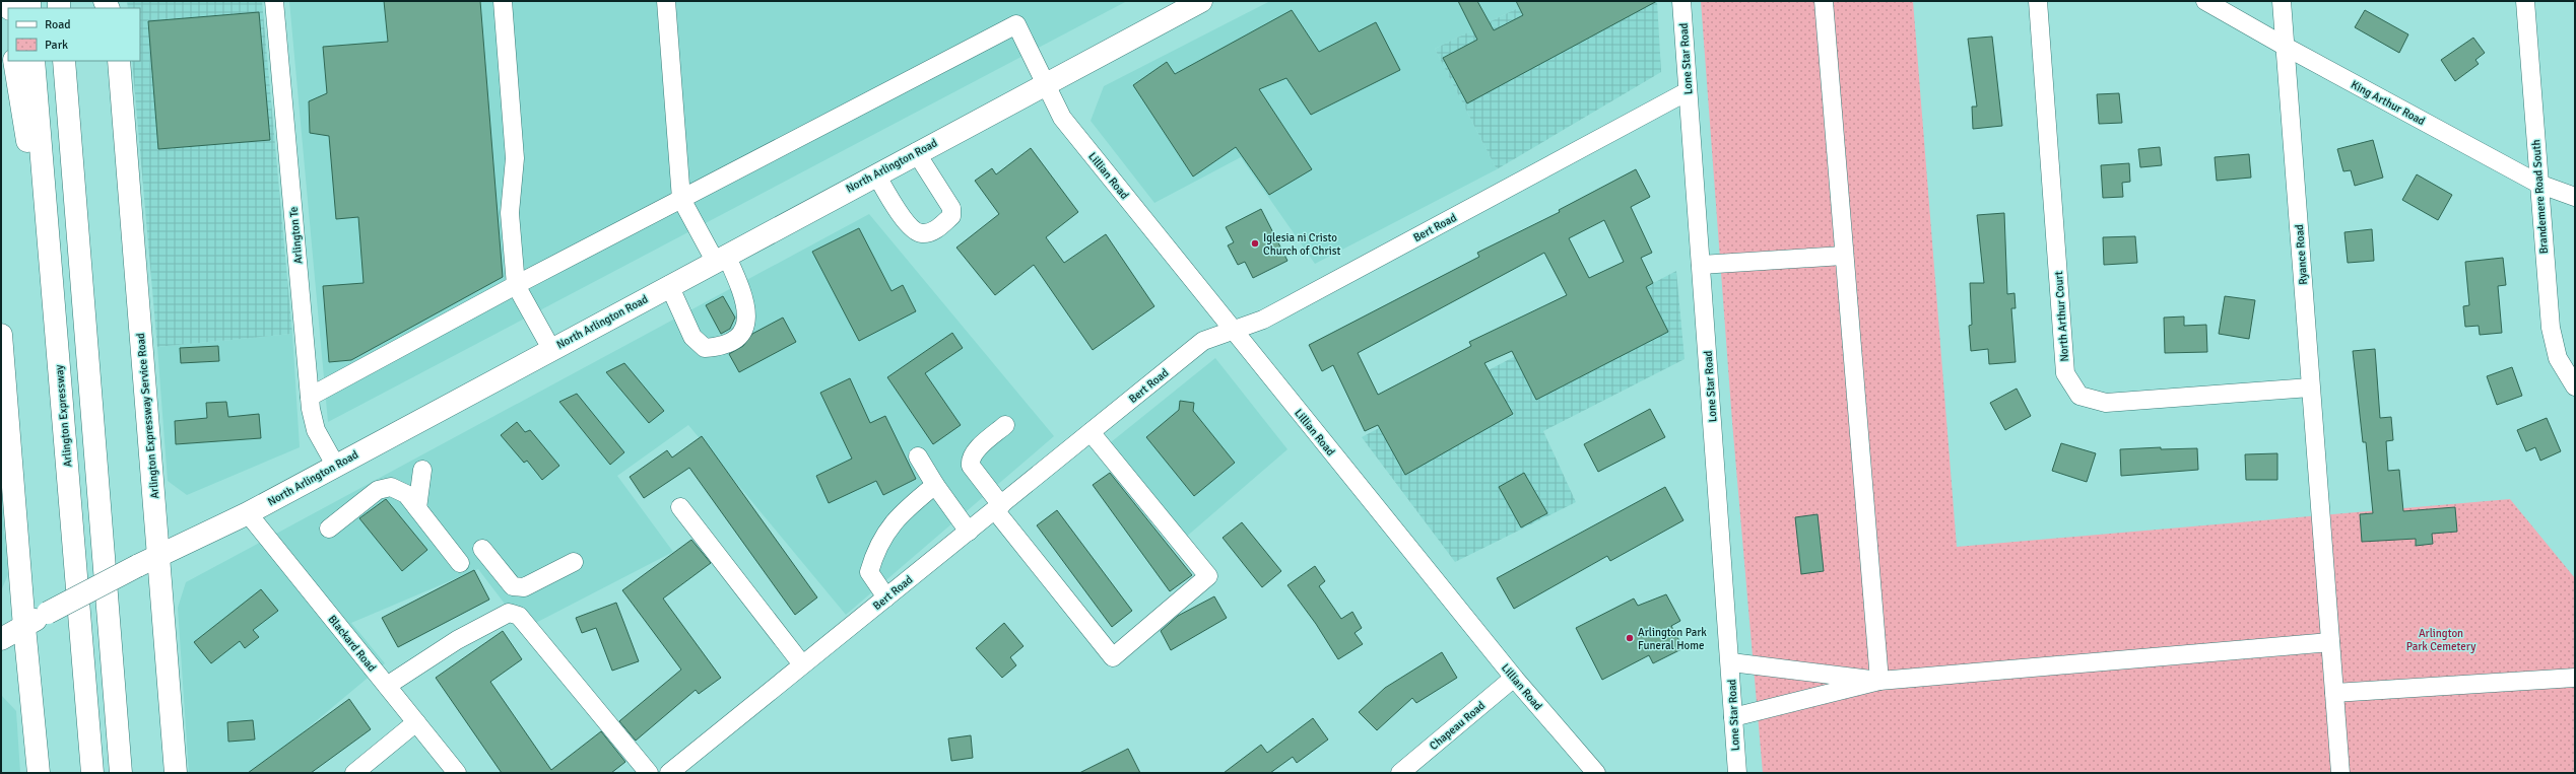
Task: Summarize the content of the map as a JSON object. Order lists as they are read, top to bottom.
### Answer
{
  "streets": {
    "main road": ["North Arlington Road", "Arlington Expressway", "Arlington Expressway Service Road"],
    "street": [
      "Lone Star Road",
      "King Arthur Road",
      "Lillian Road",
      "Brandemere Road South",
      "Bert Road",
      "Arlington Te",
      "Ryance Road",
      "North Arthur Court",
      "Blackard Road",
      "Chapeau Road"
    ]
  },
  "crossings": [
    ["Lone Star Road", "Bert Road"],
    ["King Arthur Road", "Brandemere Road South"],
    ["King Arthur Road", "Ryance Road"],
    ["North Arlington Road", "Lillian Road"],
    ["North Arlington Road", "Arlington Te"],
    ["North Arlington Road", "Arlington Expressway Service Road"],
    ["North Arlington Road", "Blackard Road"],
    ["Lillian Road", "Bert Road"],
    ["Lillian Road", "Chapeau Road"],
    ["Ryance Road", "North Arthur Court"]
  ],
  "parks": ["Arlington Park Cemetery"],
  "places": ["Iglesia ni Cristo Church of Christ", "Arlington Park Funeral Home"],
  "legend": ["Road", "Park"]
}
